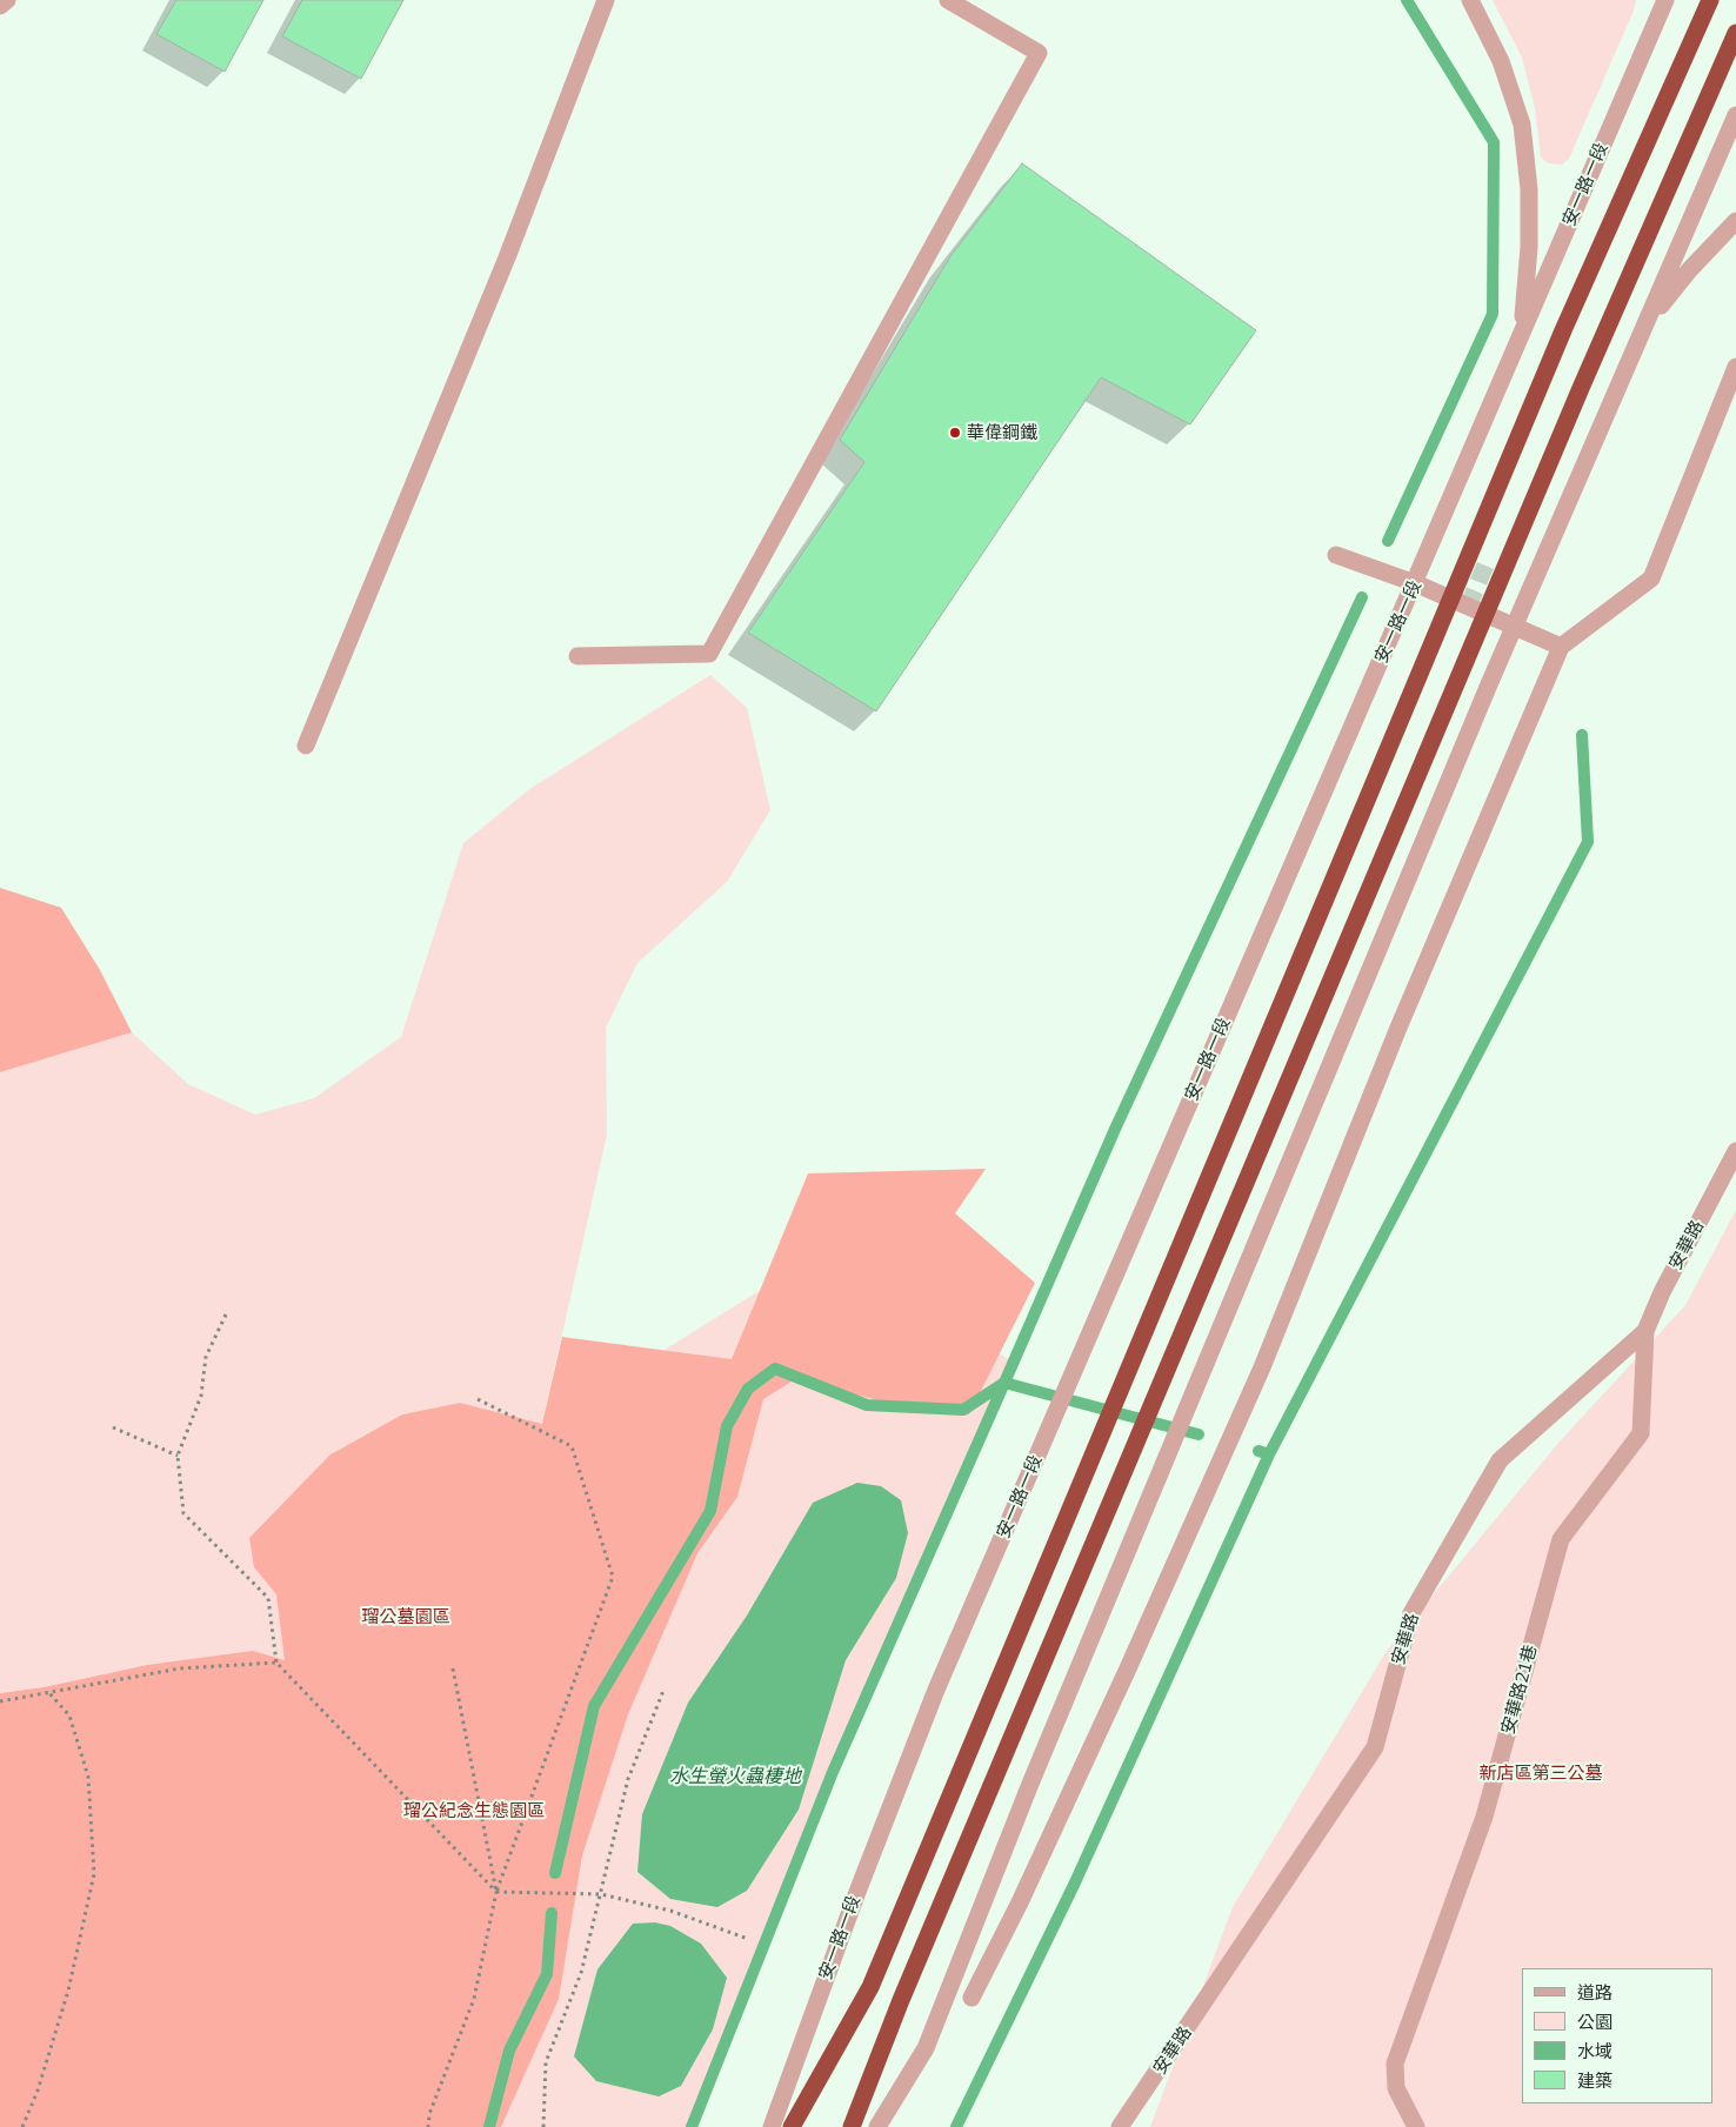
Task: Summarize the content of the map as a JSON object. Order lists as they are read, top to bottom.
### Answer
{
  "streets": {
    "street": ["安一路一段", "安華路", "安華路21巷"]
  },
  "crossings": [
    ["安華路", "安華路21巷"]
  ],
  "water": ["水生螢火蟲棲地"],
  "parks": ["瑠公墓園區", "新店區第三公墓", "瑠公紀念生態園區"],
  "places": ["華偉鋼鐵"],
  "legend": [
    "道路",
    "公園",
    "水域",
    "建築"
  ]
}
